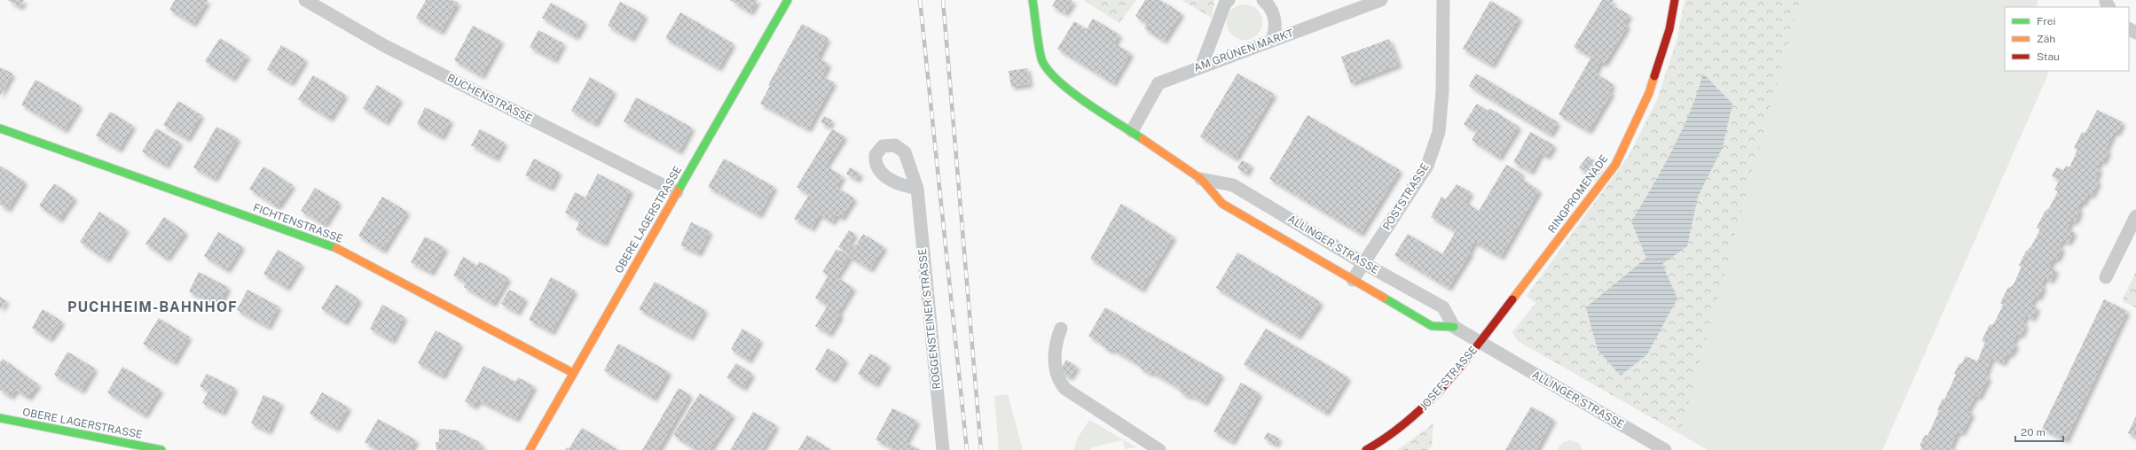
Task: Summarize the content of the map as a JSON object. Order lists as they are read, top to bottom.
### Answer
{
  "streets": {
    "street": [
      "AM GRÜNEN MARKT",
      "BUCHENSTRASSE",
      "RINGPROMENADE",
      "POSTSTRASSE",
      "OBERE LAGERSTRASSE",
      "FICHTENSTRASSE",
      "ALLINGER STRASSE",
      "ROGGENSTEINER STRASSE",
      "JOSEFSTRASSE"
    ]
  },
  "crossings": [
    ["AM GRÜNEN MARKT", "ALLINGER STRASSE"],
    ["BUCHENSTRASSE", "OBERE LAGERSTRASSE"],
    ["RINGPROMENADE", "ALLINGER STRASSE"],
    ["RINGPROMENADE", "JOSEFSTRASSE"],
    ["POSTSTRASSE", "ALLINGER STRASSE"],
    ["OBERE LAGERSTRASSE", "FICHTENSTRASSE"],
    ["ALLINGER STRASSE", "JOSEFSTRASSE"]
  ],
  "districts": ["PUCHHEIM-BAHNHOF"],
  "legend": ["Frei", "Zäh", "Stau"],
  "scale_bar": "20 m"
}
